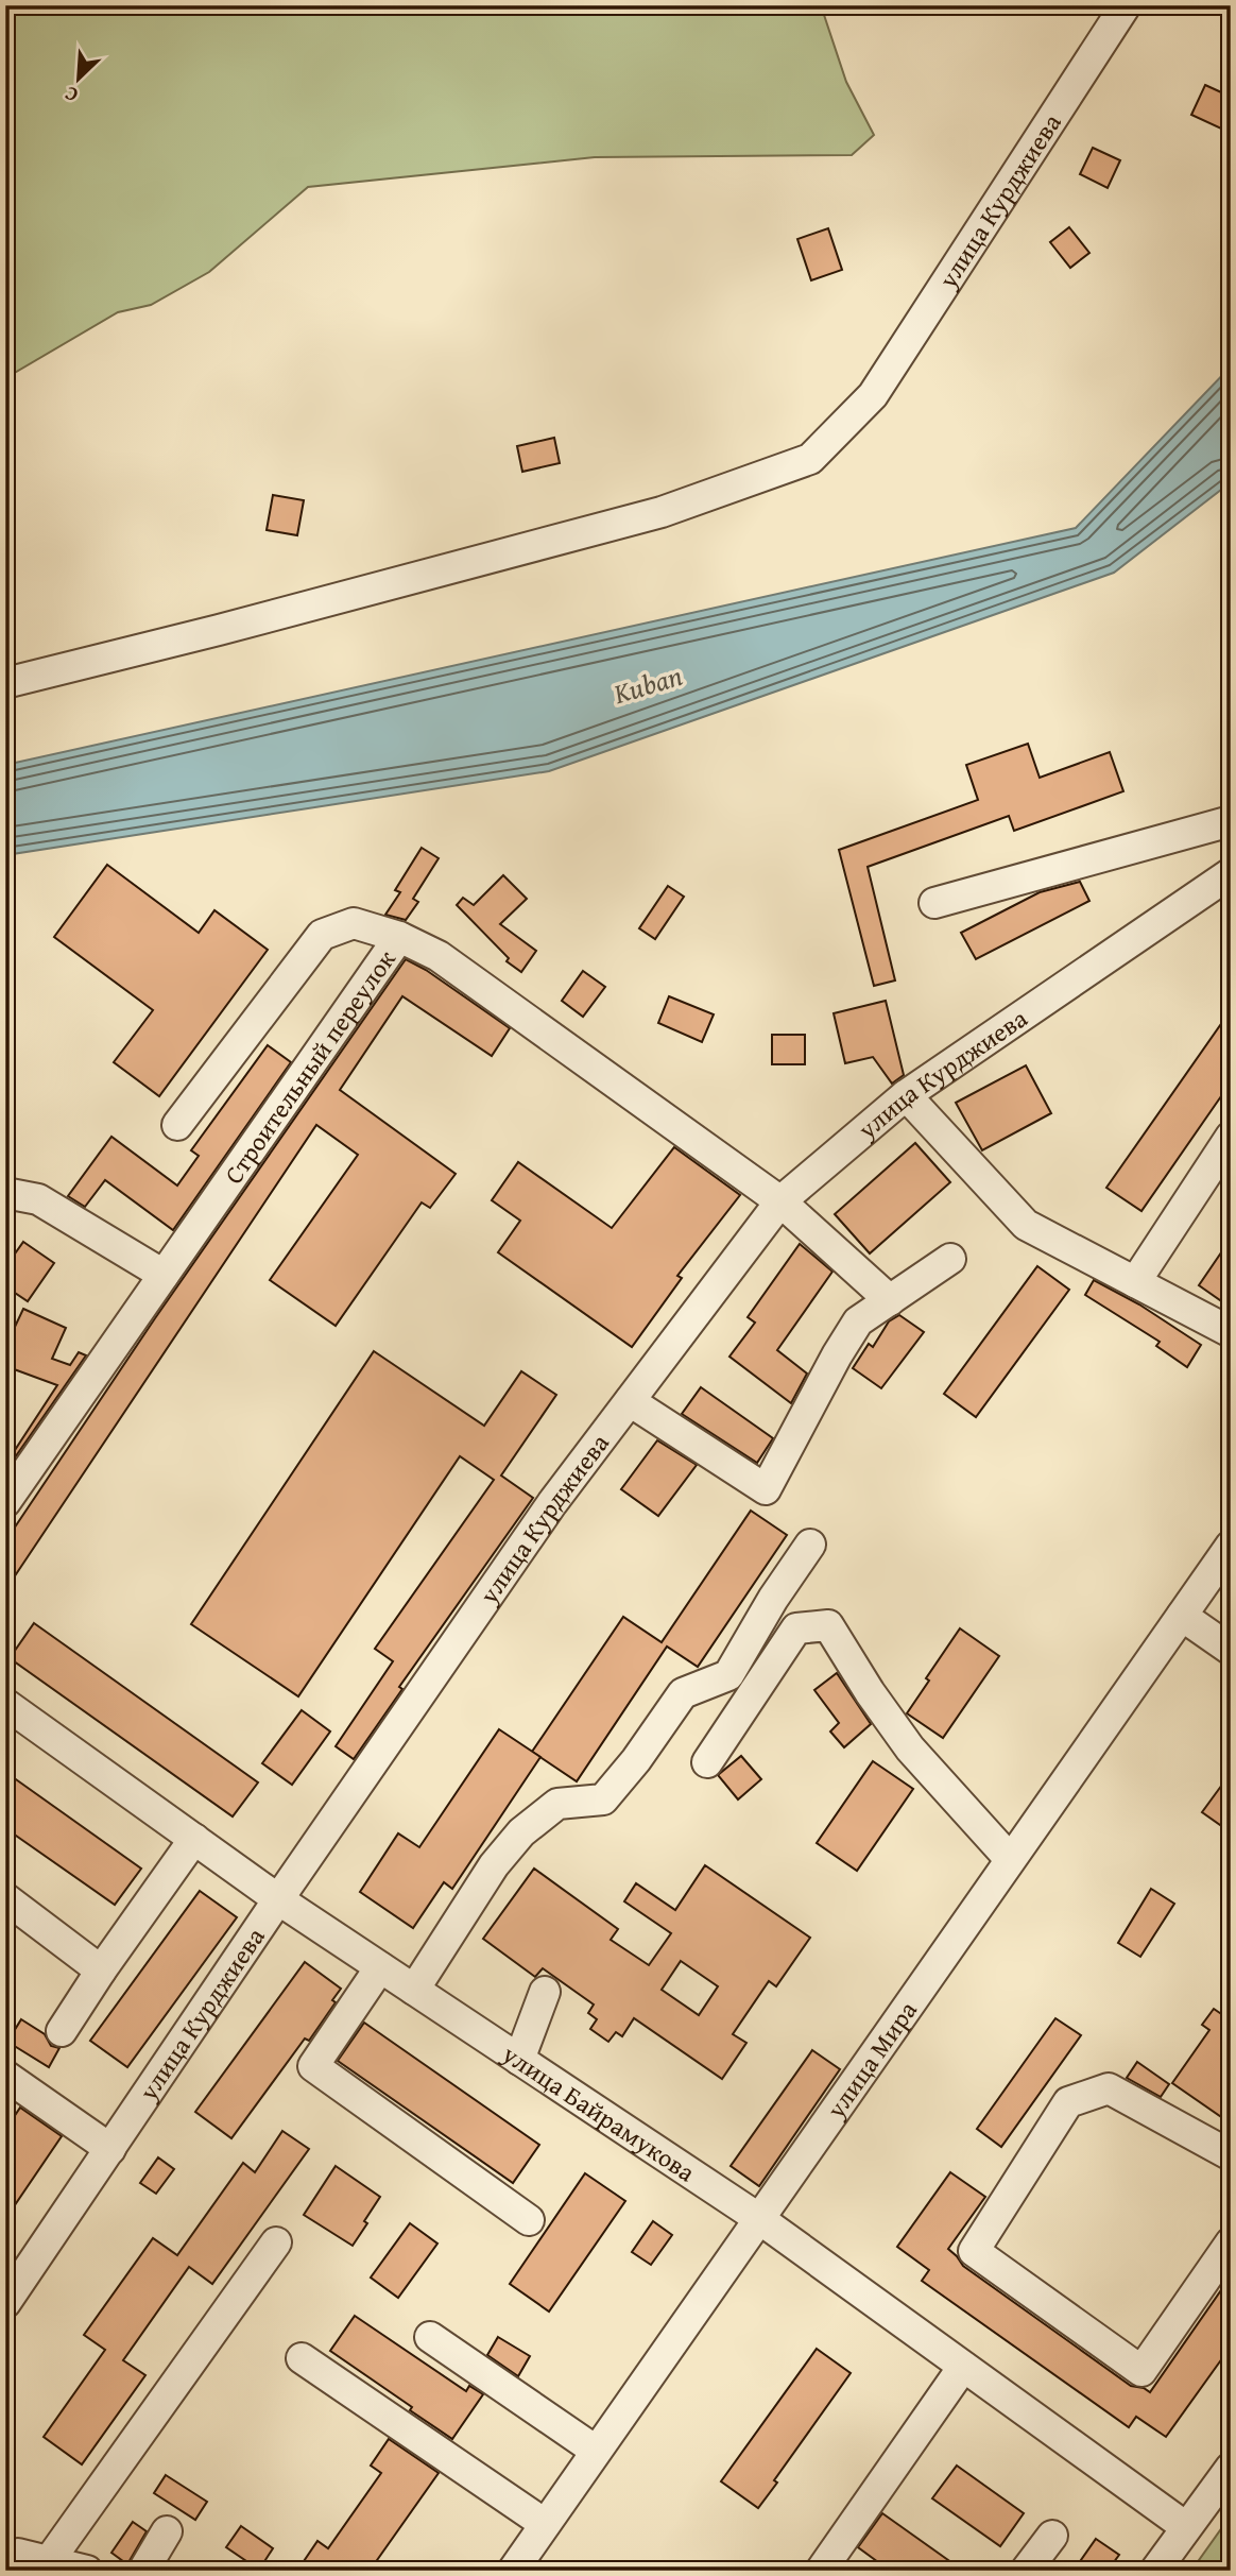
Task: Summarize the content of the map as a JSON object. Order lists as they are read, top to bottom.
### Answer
{
  "streets": {
    "street": [
      "улица Курджиева",
      "Строительный переулок",
      "улица Мира",
      "улица Байрамукова"
    ]
  },
  "crossings": [
    ["улица Курджиева", "Строительный переулок"],
    ["улица Курджиева", "улица Байрамукова"],
    ["улица Мира", "улица Байрамукова"]
  ],
  "water": ["Kuban"],
  "north": "bottom left"
}
